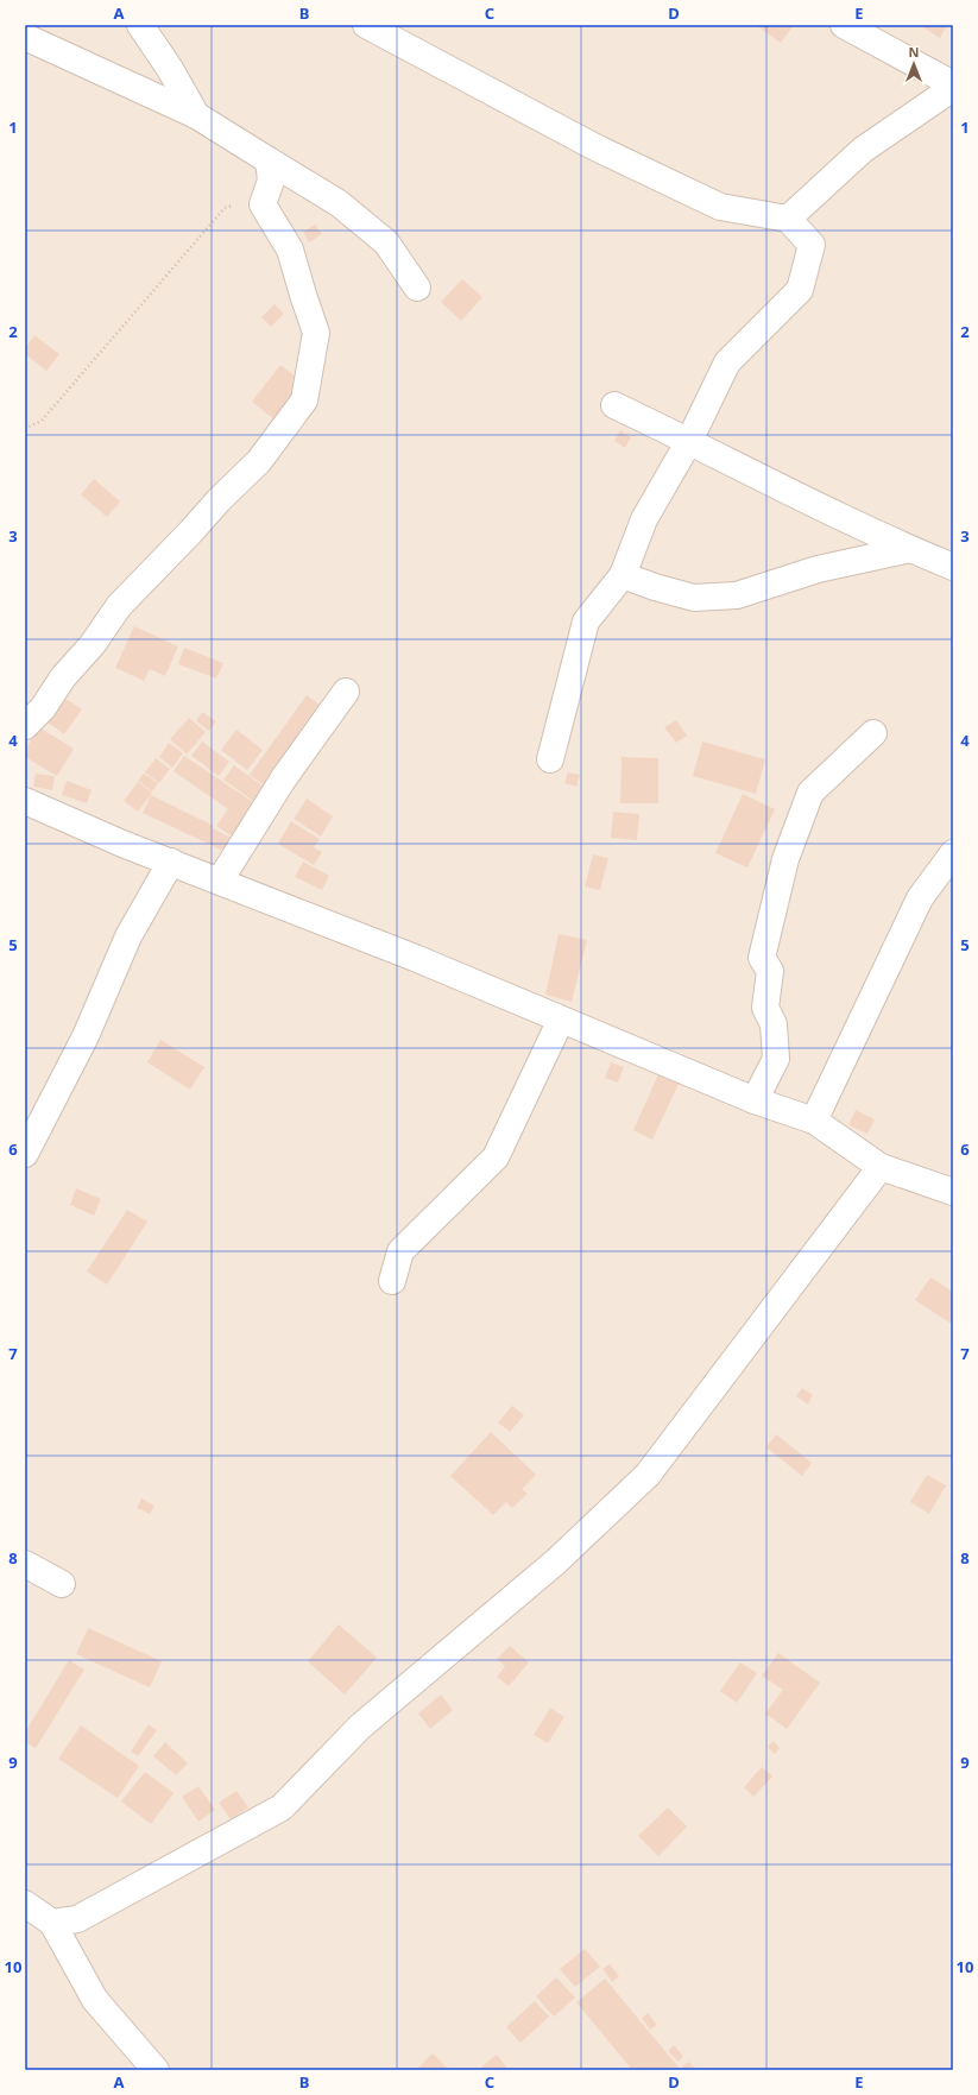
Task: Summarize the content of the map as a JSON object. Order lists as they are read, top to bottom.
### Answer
{
  "north": "top",
  "grid": {
    "columns": [
      "A",
      "B",
      "C",
      "D",
      "E"
    ],
    "rows": [
      "1",
      "2",
      "3",
      "4",
      "5",
      "6",
      "7",
      "8",
      "9",
      "10"
    ]
  }
}
